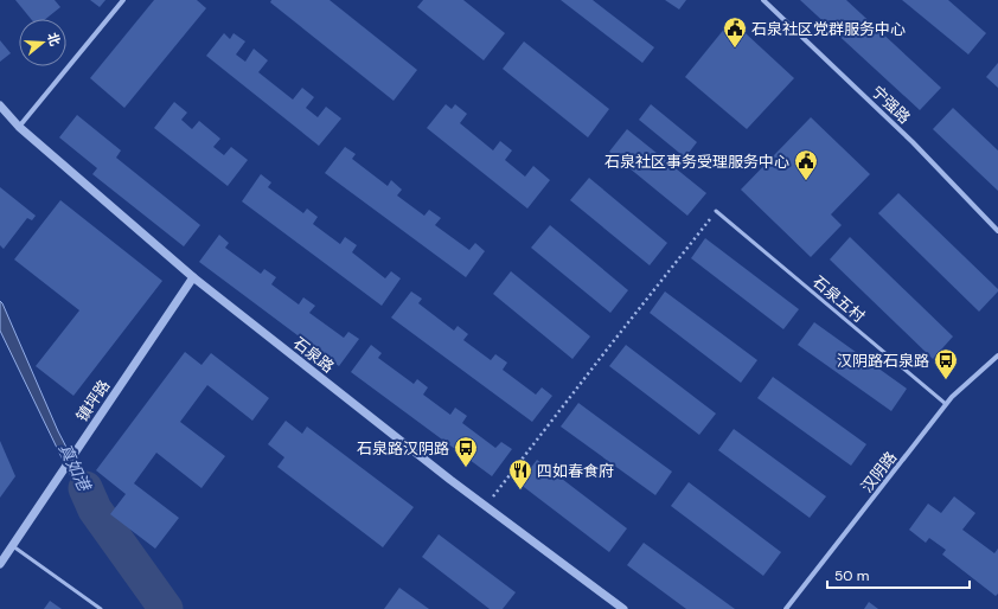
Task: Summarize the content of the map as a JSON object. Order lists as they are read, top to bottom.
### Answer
{
  "streets": {
    "street": [
      "宁强路",
      "石泉路",
      "镇坪路",
      "汉阴路"
    ],
    "lane": ["石泉五村"]
  },
  "crossings": [
    ["石泉五村", "汉阴路"],
    ["石泉路", "镇坪路"]
  ],
  "water": ["真如港"],
  "places": {
    "public building": ["石泉社区党群服务中心", "石泉社区事务受理服务中心"],
    "bus stop": ["汉阴路石泉路", "石泉路汉阴路"],
    "restaurant": ["四如春食府"]
  },
  "scale_bar": "50 m",
  "north": "right"
}
